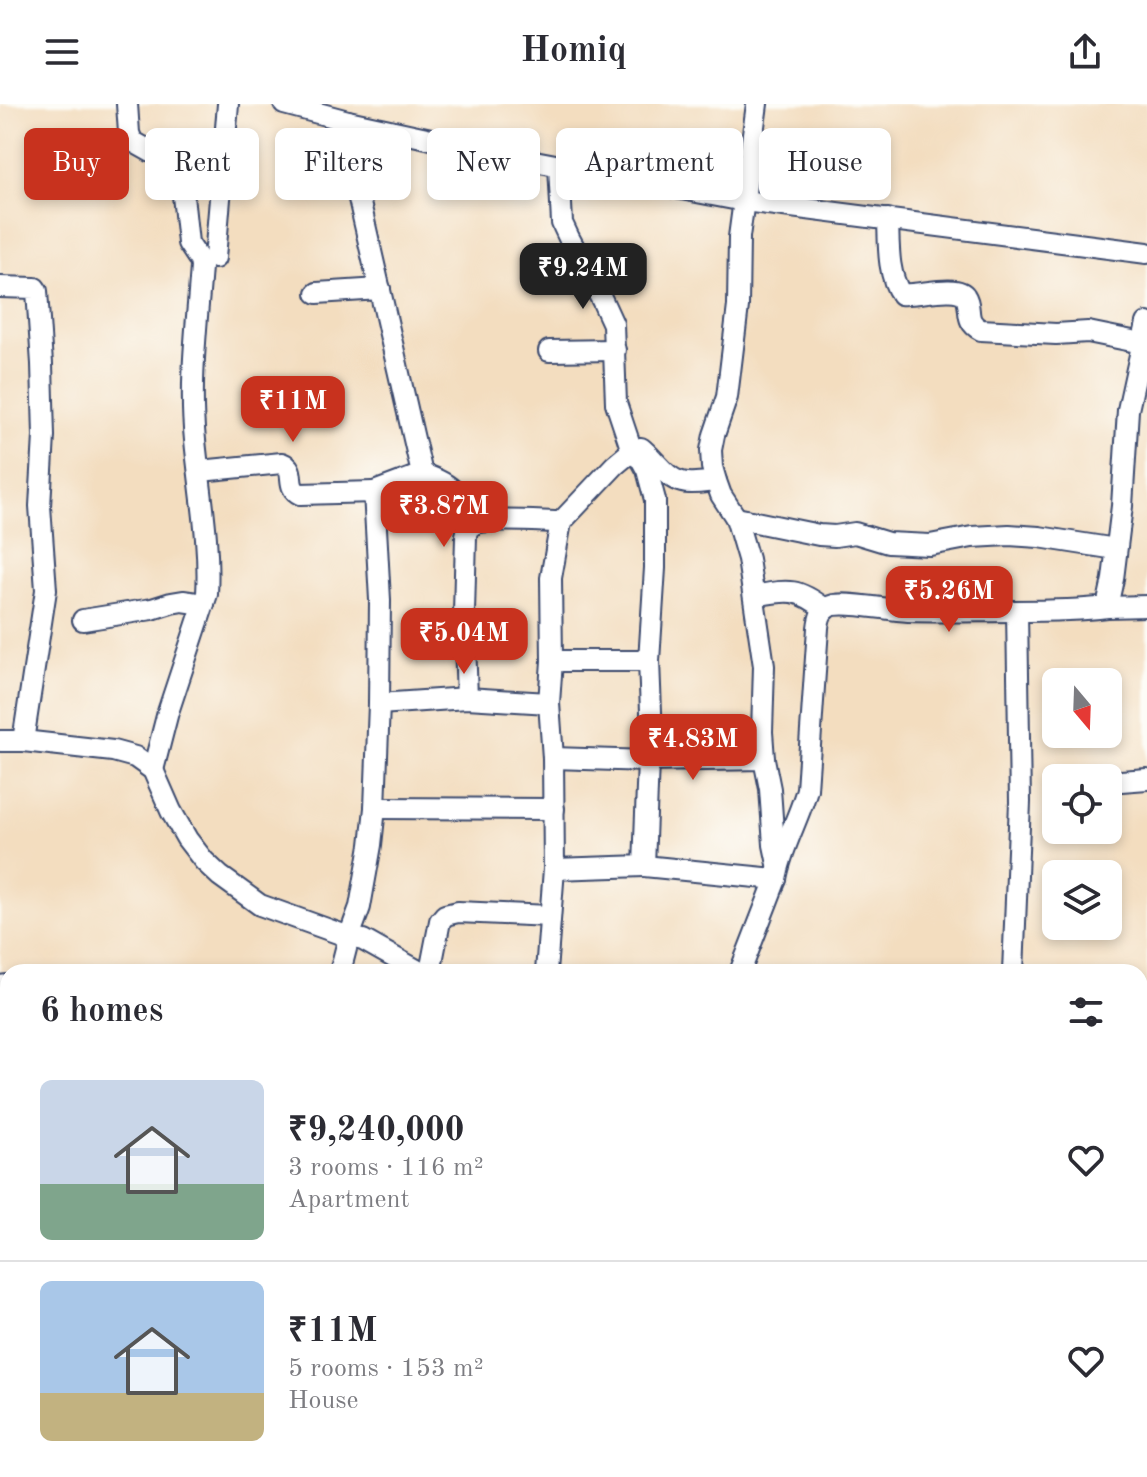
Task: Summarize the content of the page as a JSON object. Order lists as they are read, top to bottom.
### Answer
{
  "north": "bottom",
  "page": {
    "header": "Homiq",
    "chip": [
      "Buy",
      "Rent",
      "Filters",
      "New",
      "Apartment",
      "House"
    ],
    "price": [
      "₹9.24M",
      "₹11M",
      "₹3.87M",
      "₹5.26M",
      "₹5.04M",
      "₹4.83M"
    ],
    "heading": "6 homes",
    "list": [
      {
        "name": "₹9,240,000",
        "note": "3 rooms · 116 m² · Apartment"
      },
      {
        "name": "₹11M",
        "note": "5 rooms · 153 m² · House"
      }
    ]
  }
}
